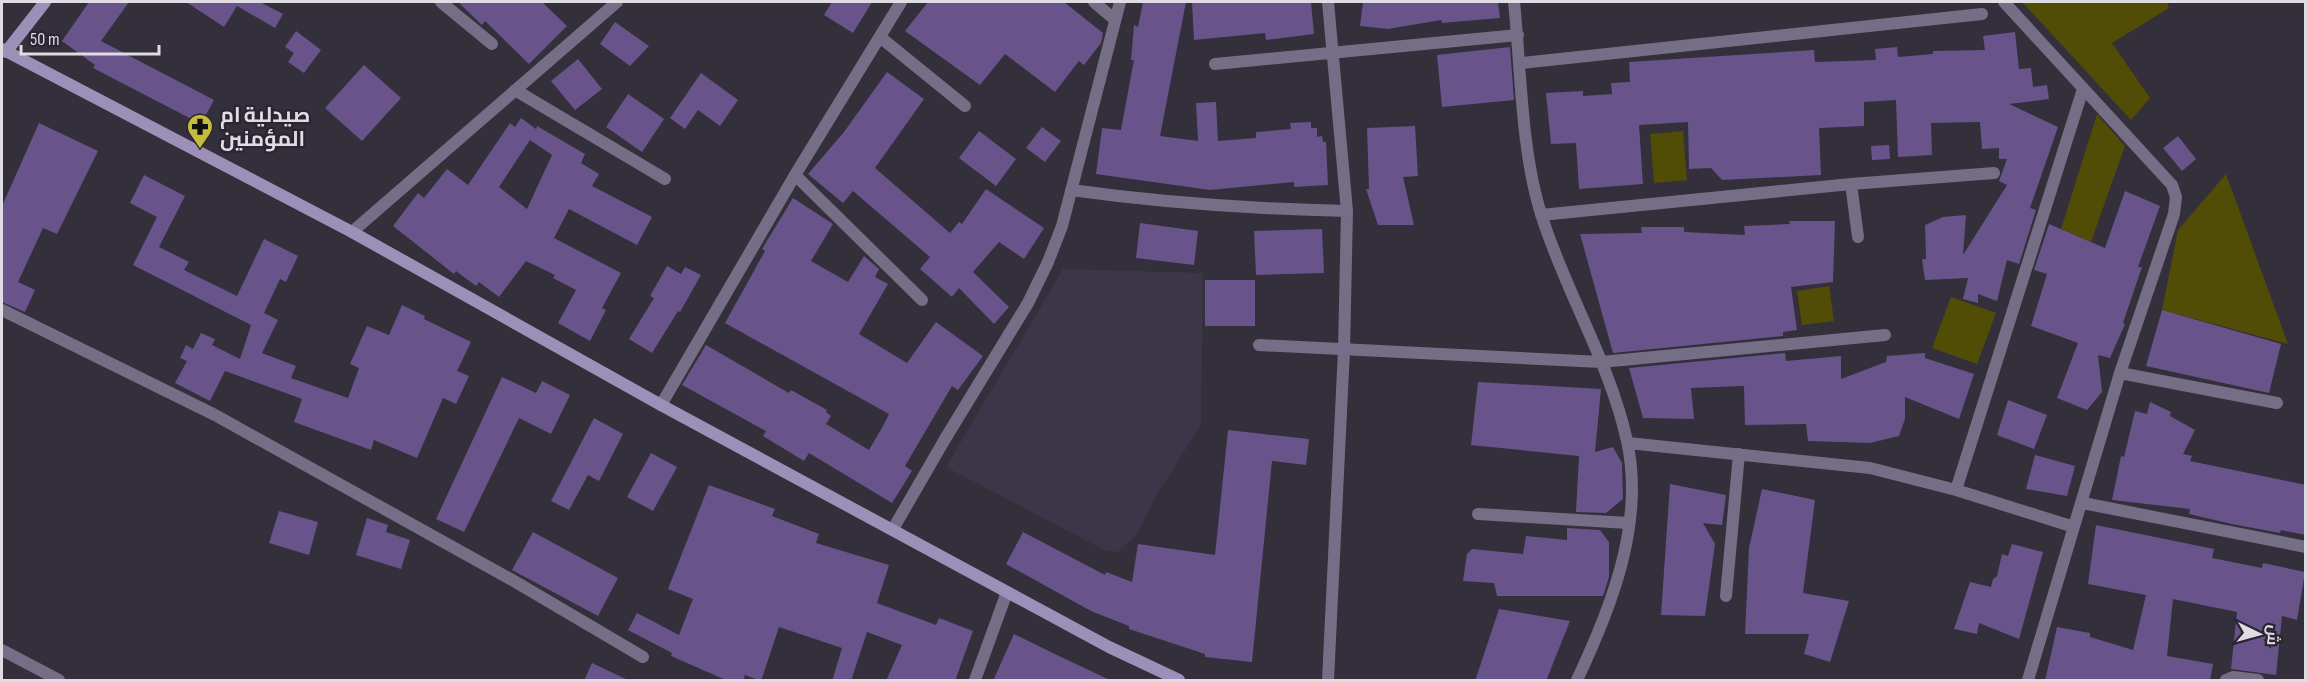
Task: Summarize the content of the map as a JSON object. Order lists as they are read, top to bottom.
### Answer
{
  "places": {
    "pharmacy": ["صيدلية ام المؤمنين"]
  },
  "scale_bar": "50 m",
  "north": "right"
}
